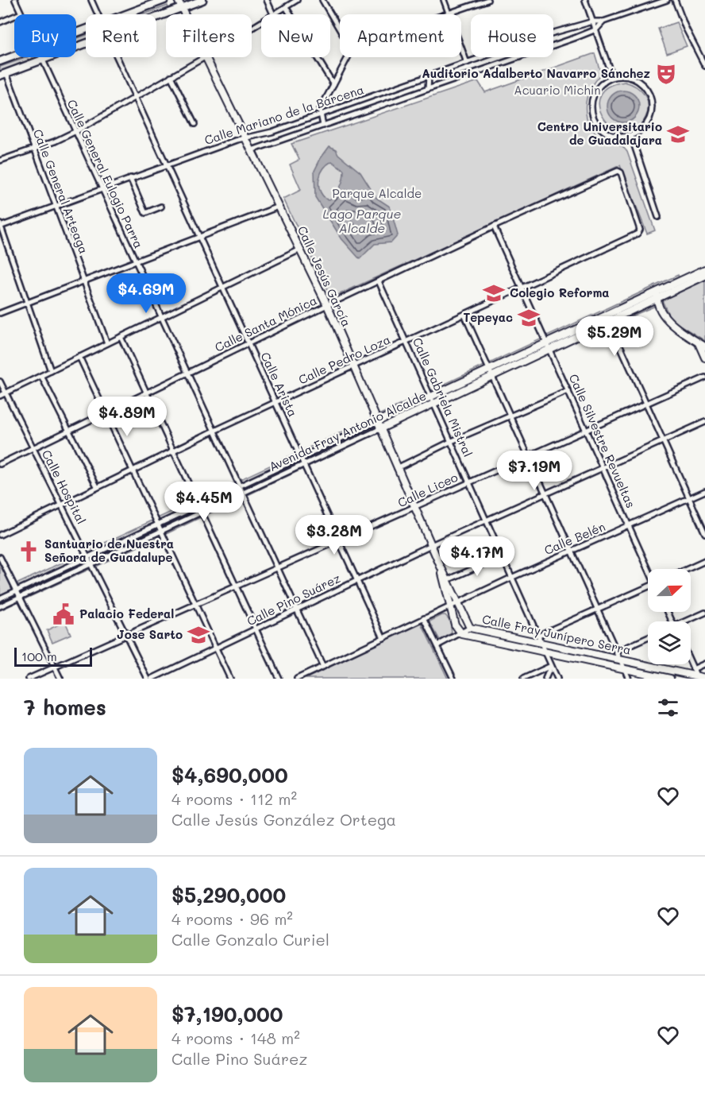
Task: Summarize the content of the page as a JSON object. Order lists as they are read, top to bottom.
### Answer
{
  "streets": {
    "street": [
      "Calle Mariano de la Bárcena",
      "Calle General Eulogio Parra",
      "Calle General Arteaga",
      "Calle Jesús García",
      "Calle Santa Mónica",
      "Calle Pedro Loza",
      "Calle Arista",
      "Calle Gabriela Mistral",
      "Avenida Fray Antonio Alcalde",
      "Calle Silvestre Revueltas",
      "Calle Hospital",
      "Calle Liceo",
      "Calle Belén",
      "Calle Pino Suárez",
      "Calle Fray Junípero Serra"
    ]
  },
  "crossings": [
    ["Calle Mariano de la Bárcena", "Calle General Eulogio Parra"],
    ["Calle Mariano de la Bárcena", "Calle General Arteaga"],
    ["Calle Mariano de la Bárcena", "Calle Jesús García"],
    ["Calle Mariano de la Bárcena", "Calle Arista"],
    ["Calle General Eulogio Parra", "Calle Santa Mónica"],
    ["Calle General Eulogio Parra", "Calle Pedro Loza"],
    ["Calle General Eulogio Parra", "Avenida Fray Antonio Alcalde"],
    ["Calle General Eulogio Parra", "Calle Liceo"],
    ["Calle General Eulogio Parra", "Calle Belén"],
    ["Calle General Eulogio Parra", "Calle Pino Suárez"],
    ["Calle Jesús García", "Calle Santa Mónica"],
    ["Calle Jesús García", "Calle Pedro Loza"],
    ["Calle Jesús García", "Avenida Fray Antonio Alcalde"],
    ["Calle Jesús García", "Calle Liceo"],
    ["Calle Jesús García", "Calle Belén"],
    ["Calle Jesús García", "Calle Pino Suárez"],
    ["Calle Jesús García", "Calle Fray Junípero Serra"],
    ["Calle Santa Mónica", "Calle Pedro Loza"],
    ["Calle Santa Mónica", "Calle Arista"],
    ["Calle Santa Mónica", "Calle Gabriela Mistral"],
    ["Calle Santa Mónica", "Calle Silvestre Revueltas"],
    ["Calle Santa Mónica", "Calle Hospital"],
    ["Calle Pedro Loza", "Calle Arista"],
    ["Calle Pedro Loza", "Calle Gabriela Mistral"],
    ["Calle Pedro Loza", "Calle Silvestre Revueltas"],
    ["Calle Pedro Loza", "Calle Hospital"],
    ["Calle Arista", "Avenida Fray Antonio Alcalde"],
    ["Calle Arista", "Calle Liceo"],
    ["Calle Arista", "Calle Belén"],
    ["Calle Arista", "Calle Pino Suárez"],
    ["Calle Gabriela Mistral", "Avenida Fray Antonio Alcalde"],
    ["Calle Gabriela Mistral", "Calle Liceo"],
    ["Calle Gabriela Mistral", "Calle Belén"],
    ["Calle Gabriela Mistral", "Calle Pino Suárez"],
    ["Calle Gabriela Mistral", "Calle Fray Junípero Serra"],
    ["Avenida Fray Antonio Alcalde", "Calle Silvestre Revueltas"],
    ["Avenida Fray Antonio Alcalde", "Calle Hospital"],
    ["Calle Silvestre Revueltas", "Calle Liceo"],
    ["Calle Silvestre Revueltas", "Calle Belén"],
    ["Calle Silvestre Revueltas", "Calle Pino Suárez"],
    ["Calle Hospital", "Calle Liceo"]
  ],
  "water": ["Lago Parque Alcalde"],
  "parks": ["Acuario Michin", "Parque Alcalde"],
  "places": {
    "theatre": ["Auditorio Adalberto Navarro Sánchez"],
    "school or university": [
      "Centro Universitario de Guadalajara",
      "Colegio Reforma",
      "Tepeyac",
      "Jose Sarto"
    ],
    "church": ["Santuario de Nuestra Señora de Guadalupe"],
    "public building": ["Palacio Federal"]
  },
  "scale_bar": "100 m",
  "north": "right",
  "page": {
    "chip": [
      "Buy",
      "Rent",
      "Filters",
      "New",
      "Apartment",
      "House"
    ],
    "price": [
      "$4.69M",
      "$5.29M",
      "$4.89M",
      "$7.19M",
      "$4.45M",
      "$3.28M",
      "$4.17M"
    ],
    "scale": "100 m",
    "heading": "7 homes",
    "list": [
      {
        "name": "$4,690,000",
        "note": "4 rooms · 112 m² · Calle Jesús González Ortega"
      },
      {
        "name": "$5,290,000",
        "note": "4 rooms · 96 m² · Calle Gonzalo Curiel"
      },
      {
        "name": "$7,190,000",
        "note": "4 rooms · 148 m² · Calle Pino Suárez"
      }
    ]
  }
}
